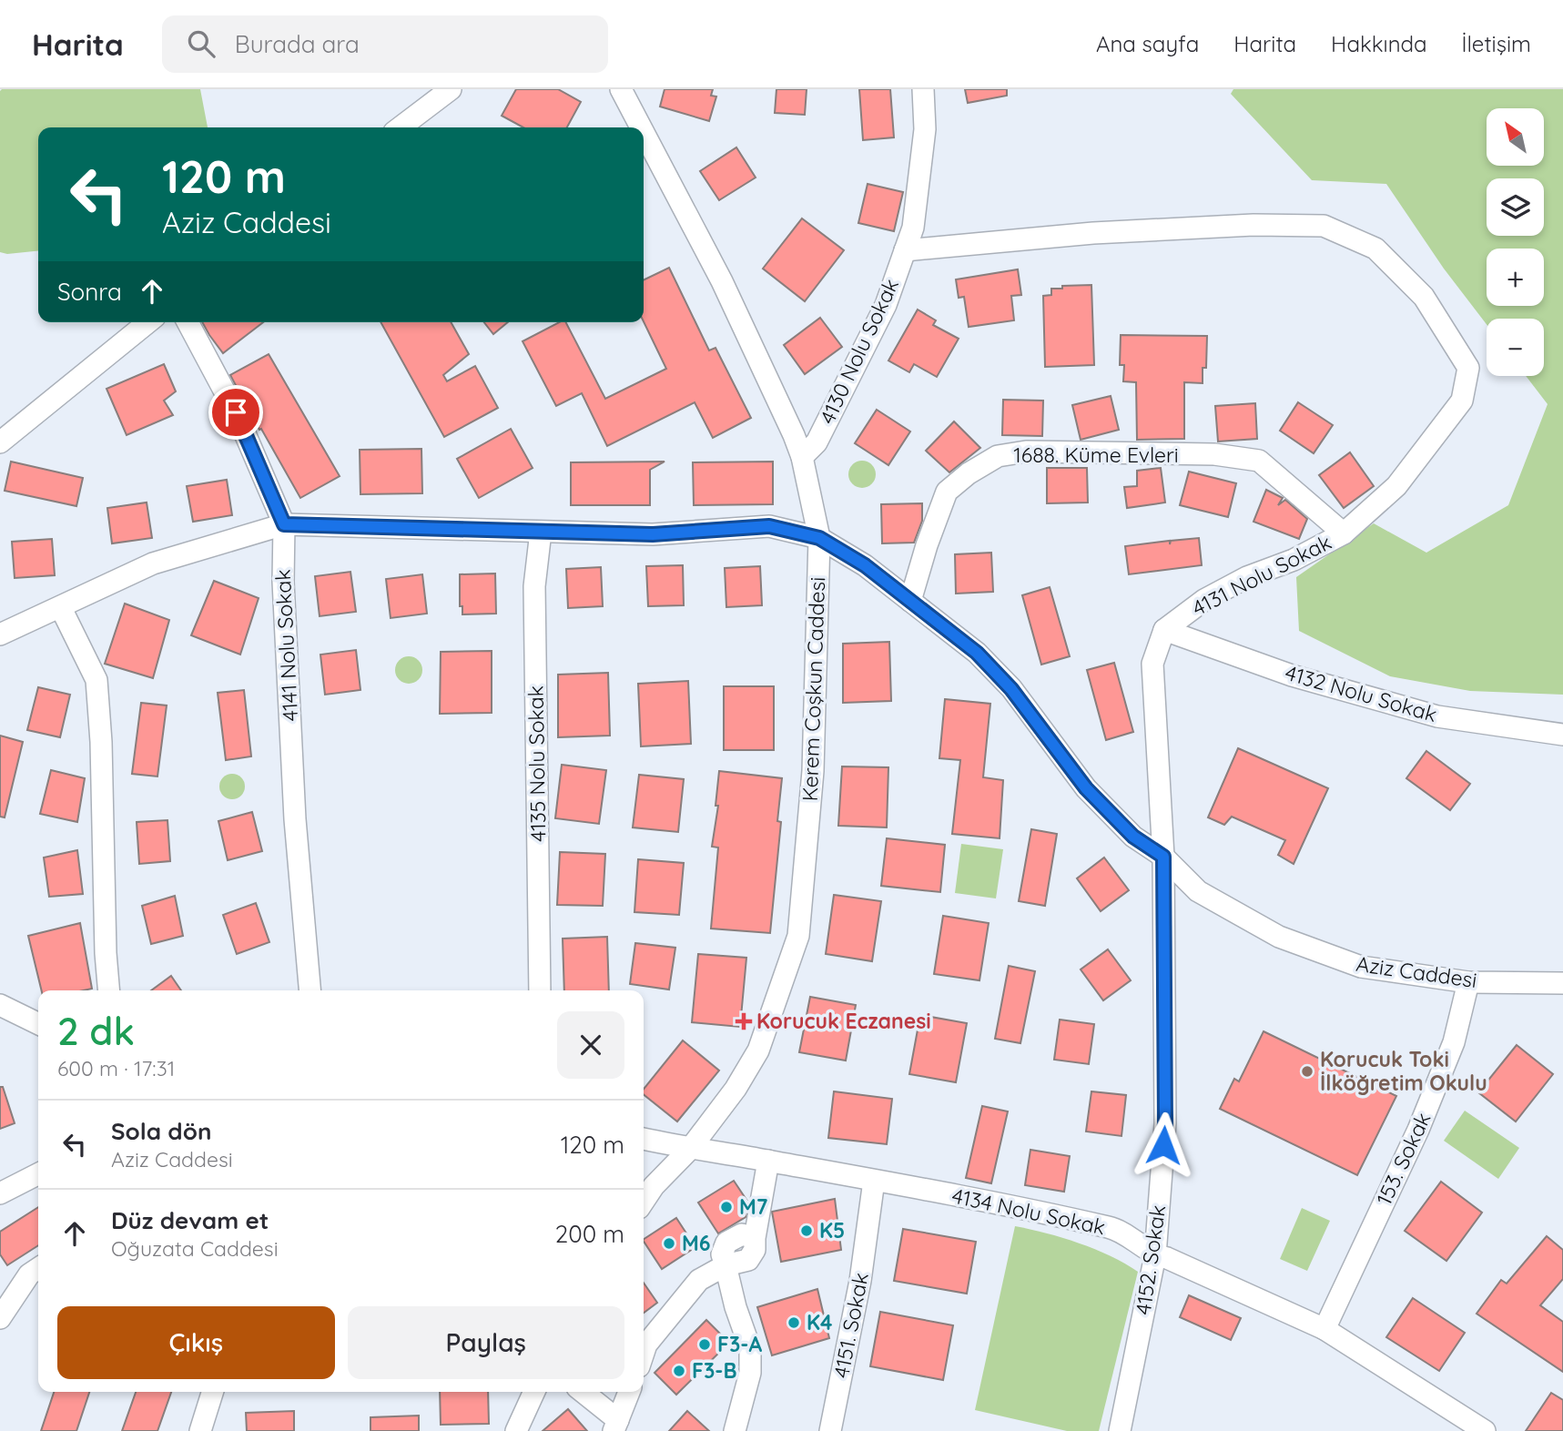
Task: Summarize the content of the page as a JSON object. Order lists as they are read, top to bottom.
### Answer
{
  "streets": {
    "street": [
      "4130 Nolu Sokak",
      "1688. Küme Evleri",
      "4131 Nolu Sokak",
      "4141 Nolu Sokak",
      "Kerem Coşkun Caddesi",
      "4132 Nolu Sokak",
      "4135 Nolu Sokak",
      "Aziz Caddesi",
      "153. Sokak",
      "4134 Nolu Sokak",
      "4152. Sokak",
      "4151. Sokak"
    ]
  },
  "crossings": [
    ["4130 Nolu Sokak", "4131 Nolu Sokak"],
    ["4130 Nolu Sokak", "Kerem Coşkun Caddesi"],
    ["1688. Küme Evleri", "4131 Nolu Sokak"],
    ["1688. Küme Evleri", "Aziz Caddesi"],
    ["4131 Nolu Sokak", "4132 Nolu Sokak"],
    ["4141 Nolu Sokak", "Aziz Caddesi"],
    ["Kerem Coşkun Caddesi", "Aziz Caddesi"],
    ["Kerem Coşkun Caddesi", "4134 Nolu Sokak"],
    ["4135 Nolu Sokak", "Aziz Caddesi"],
    ["Aziz Caddesi", "153. Sokak"],
    ["Aziz Caddesi", "4152. Sokak"],
    ["153. Sokak", "4134 Nolu Sokak"],
    ["4134 Nolu Sokak", "4152. Sokak"],
    ["4134 Nolu Sokak", "4151. Sokak"]
  ],
  "places": {
    "health": ["Korucuk Eczanesi"],
    "other": [
      "Korucuk Toki İlköğretim Okulu",
      "M7",
      "K5",
      "M6",
      "K4",
      "F3-A",
      "F3-B"
    ]
  },
  "north": "top left",
  "page": {
    "header": "Harita",
    "search": "Burada ara",
    "nav": [
      "Ana sayfa",
      "Harita",
      "Hakkında",
      "İletişim"
    ],
    "map_buttons": ["+", "−"],
    "turn": ["120 m", "Aziz Caddesi"],
    "then": "Sonra",
    "heading": ["2 dk", "600 m · 17:31"],
    "list": [
      {
        "name": "Sola dön",
        "note": "Aziz Caddesi",
        "value": "120 m"
      },
      {
        "name": "Düz devam et",
        "note": "Oğuzata Caddesi",
        "value": "200 m"
      }
    ],
    "buttons": ["Çıkış", "Paylaş"]
  }
}
